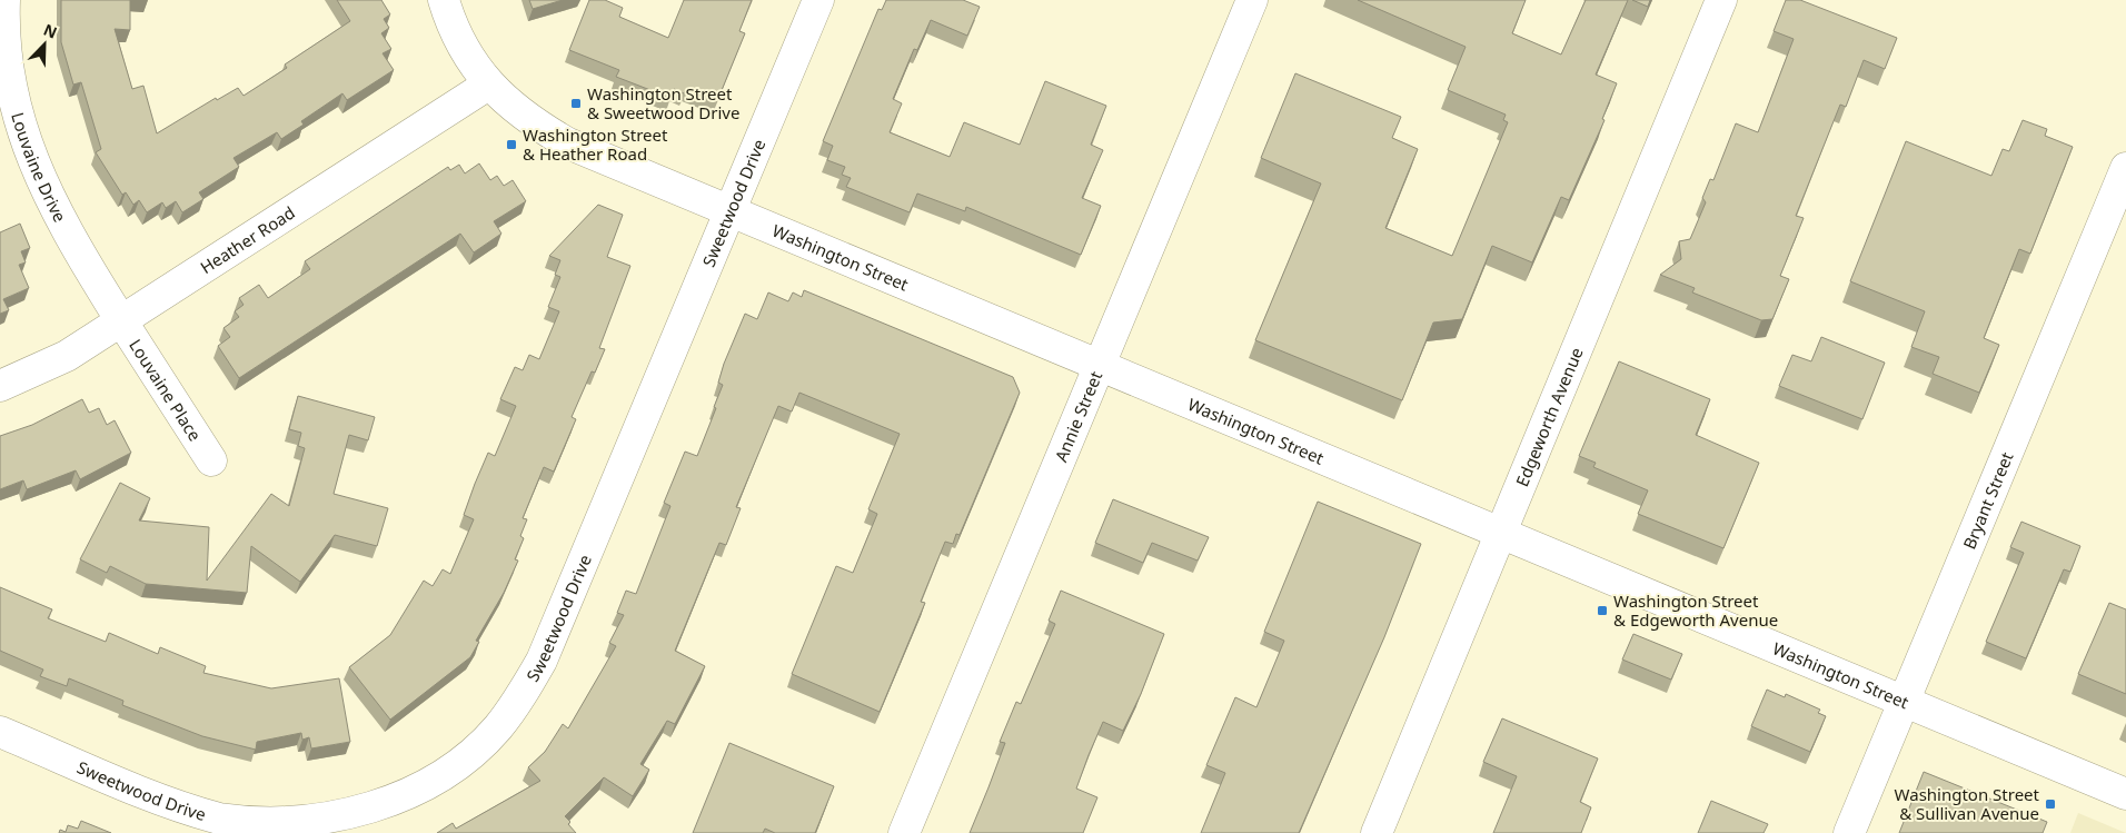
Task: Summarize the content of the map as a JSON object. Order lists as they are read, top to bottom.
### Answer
{
  "streets": {
    "street": [
      "Louvaine Drive",
      "Sweetwood Drive",
      "Heather Road",
      "Washington Street",
      "Louvaine Place",
      "Annie Street",
      "Edgeworth Avenue",
      "Bryant Street"
    ]
  },
  "crossings": [
    ["Louvaine Drive", "Heather Road"],
    ["Louvaine Drive", "Louvaine Place"],
    ["Sweetwood Drive", "Washington Street"],
    ["Heather Road", "Washington Street"],
    ["Heather Road", "Louvaine Place"],
    ["Washington Street", "Annie Street"],
    ["Washington Street", "Edgeworth Avenue"],
    ["Washington Street", "Bryant Street"]
  ],
  "places": {
    "transit": [
      "Washington Street & Sweetwood Drive",
      "Washington Street & Heather Road",
      "Washington Street & Edgeworth Avenue",
      "Washington Street & Sullivan Avenue"
    ]
  },
  "north": "top right"
}
